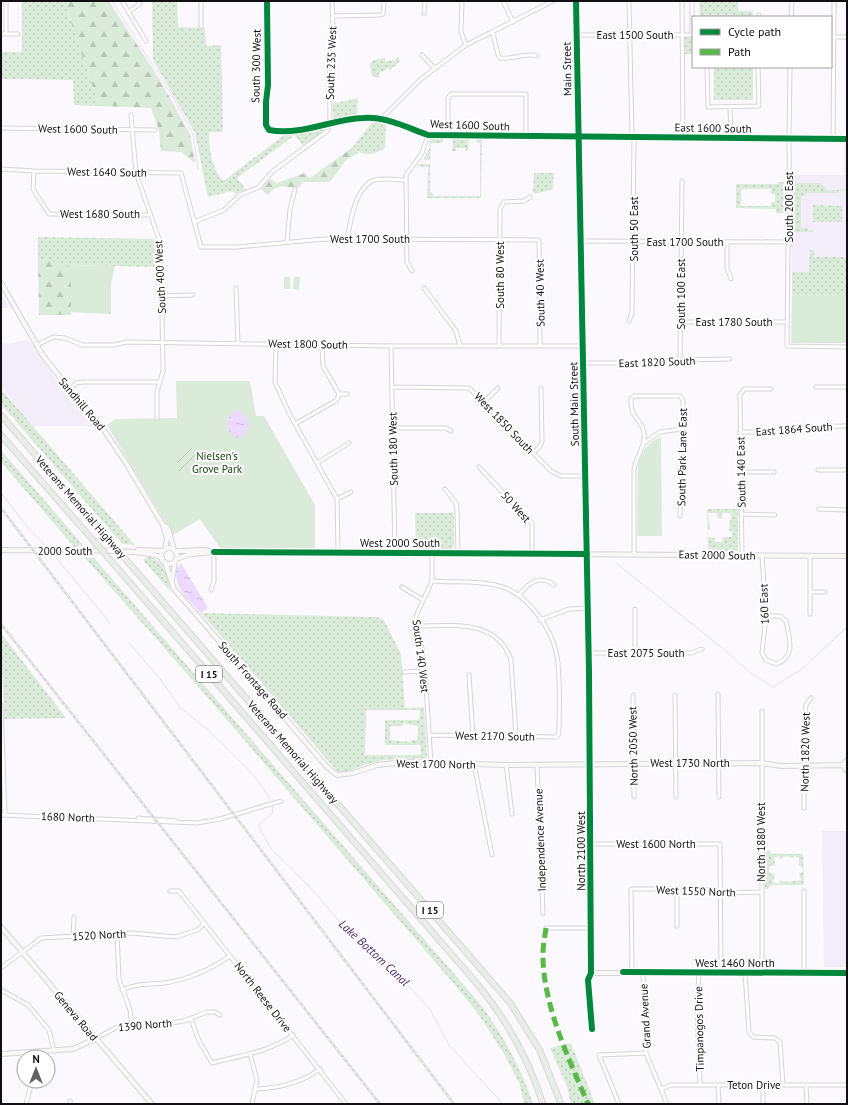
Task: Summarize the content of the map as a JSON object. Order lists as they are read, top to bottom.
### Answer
{
  "streets": {
    "highway": ["Veterans Memorial Highway", "I 15"],
    "street": [
      "East 1500 South",
      "South 235 West",
      "South 300 West",
      "Main Street",
      "West 1600 South",
      "East 1600 South",
      "West 1640 South",
      "South 200 East",
      "West 1680 South",
      "South 50 East",
      "West 1700 South",
      "East 1700 South",
      "South 80 West",
      "South 400 West",
      "South 40 West",
      "South 100 East",
      "East 1780 South",
      "West 1800 South",
      "East 1820 South",
      "Sandhill Road",
      "South Main Street",
      "West 1850 South",
      "East 1864 South",
      "South 180 West",
      "South Park Lane East",
      "South 140 East",
      "50 West",
      "West 2000 South",
      "2000 South",
      "East 2000 South",
      "160 East",
      "East 2075 South",
      "South 140 West",
      "South Frontage Road",
      "West 2170 South",
      "North 2050 West",
      "North 1820 West",
      "West 1730 North",
      "West 1700 North",
      "1680 North",
      "Independence Avenue",
      "North 1880 West",
      "West 1600 North",
      "North 2100 West",
      "West 1550 North",
      "1520 North",
      "West 1460 North",
      "North Reese Drive",
      "Geneva Road",
      "Grand Avenue",
      "1390 North",
      "Timpanogos Drive",
      "Teton Drive"
    ]
  },
  "crossings": [
    ["East 1500 South", "Main Street"],
    ["East 1500 South", "South 50 East"],
    ["South 235 West", "West 1600 South"],
    ["South 300 West", "West 1600 South"],
    ["Main Street", "West 1600 South"],
    ["Main Street", "East 1600 South"],
    ["Main Street", "South Main Street"],
    ["West 1600 South", "East 1600 South"],
    ["West 1600 South", "South 400 West"],
    ["West 1600 South", "South Main Street"],
    ["East 1600 South", "South 200 East"],
    ["East 1600 South", "South 50 East"],
    ["East 1600 South", "South Main Street"],
    ["West 1640 South", "West 1680 South"],
    ["West 1640 South", "West 1700 South"],
    ["West 1640 South", "South 400 West"],
    ["South 200 East", "East 1700 South"],
    ["South 200 East", "East 1780 South"],
    ["West 1680 South", "South 400 West"],
    ["South 50 East", "East 1700 South"],
    ["West 1700 South", "South 80 West"],
    ["West 1700 South", "South 40 West"],
    ["East 1700 South", "South 100 East"],
    ["East 1700 South", "South Main Street"],
    ["South 80 West", "West 1800 South"],
    ["South 400 West", "West 1800 South"],
    ["South 40 West", "West 1800 South"],
    ["South 100 East", "East 1780 South"],
    ["South 100 East", "East 1820 South"],
    ["West 1800 South", "Sandhill Road"],
    ["West 1800 South", "South Main Street"],
    ["West 1800 South", "South 180 West"],
    ["East 1820 South", "South Main Street"],
    ["Sandhill Road", "West 2000 South"],
    ["Sandhill Road", "South Frontage Road"],
    ["South Main Street", "West 1850 South"],
    ["South Main Street", "West 2000 South"],
    ["South Main Street", "East 2000 South"],
    ["South Main Street", "East 2075 South"],
    ["South Main Street", "North 2100 West"],
    ["West 1850 South", "South 180 West"],
    ["East 1864 South", "South 140 East"],
    ["South 180 West", "West 2000 South"],
    ["South 140 East", "East 2000 South"],
    ["50 West", "West 2000 South"],
    ["West 2000 South", "East 2000 South"],
    ["West 2000 South", "South 140 West"],
    ["West 2000 South", "South Frontage Road"],
    ["East 2000 South", "160 East"],
    ["South 140 West", "West 2170 South"],
    ["South 140 West", "West 1700 North"],
    ["South Frontage Road", "West 1700 North"],
    ["North 2050 West", "West 1730 North"],
    ["North 1820 West", "West 1730 North"],
    ["West 1730 North", "West 1700 North"],
    ["West 1730 North", "Independence Avenue"],
    ["West 1730 North", "North 1880 West"],
    ["West 1730 North", "North 2100 West"],
    ["West 1700 North", "Independence Avenue"],
    ["North 1880 West", "West 1550 North"],
    ["North 1880 West", "West 1460 North"],
    ["West 1600 North", "North 2100 West"],
    ["West 1600 North", "West 1550 North"],
    ["North 2100 West", "West 1460 North"],
    ["West 1550 North", "West 1460 North"],
    ["1520 North", "North Reese Drive"],
    ["1520 North", "Geneva Road"],
    ["West 1460 North", "Grand Avenue"],
    ["West 1460 North", "Timpanogos Drive"],
    ["Geneva Road", "1390 North"],
    ["Grand Avenue", "Teton Drive"],
    ["Timpanogos Drive", "Teton Drive"]
  ],
  "water": ["Lake Bottom Canal"],
  "parks": ["Nielsen's Grove Park"],
  "legend": ["Cycle path", "Path"],
  "north": "top"
}
